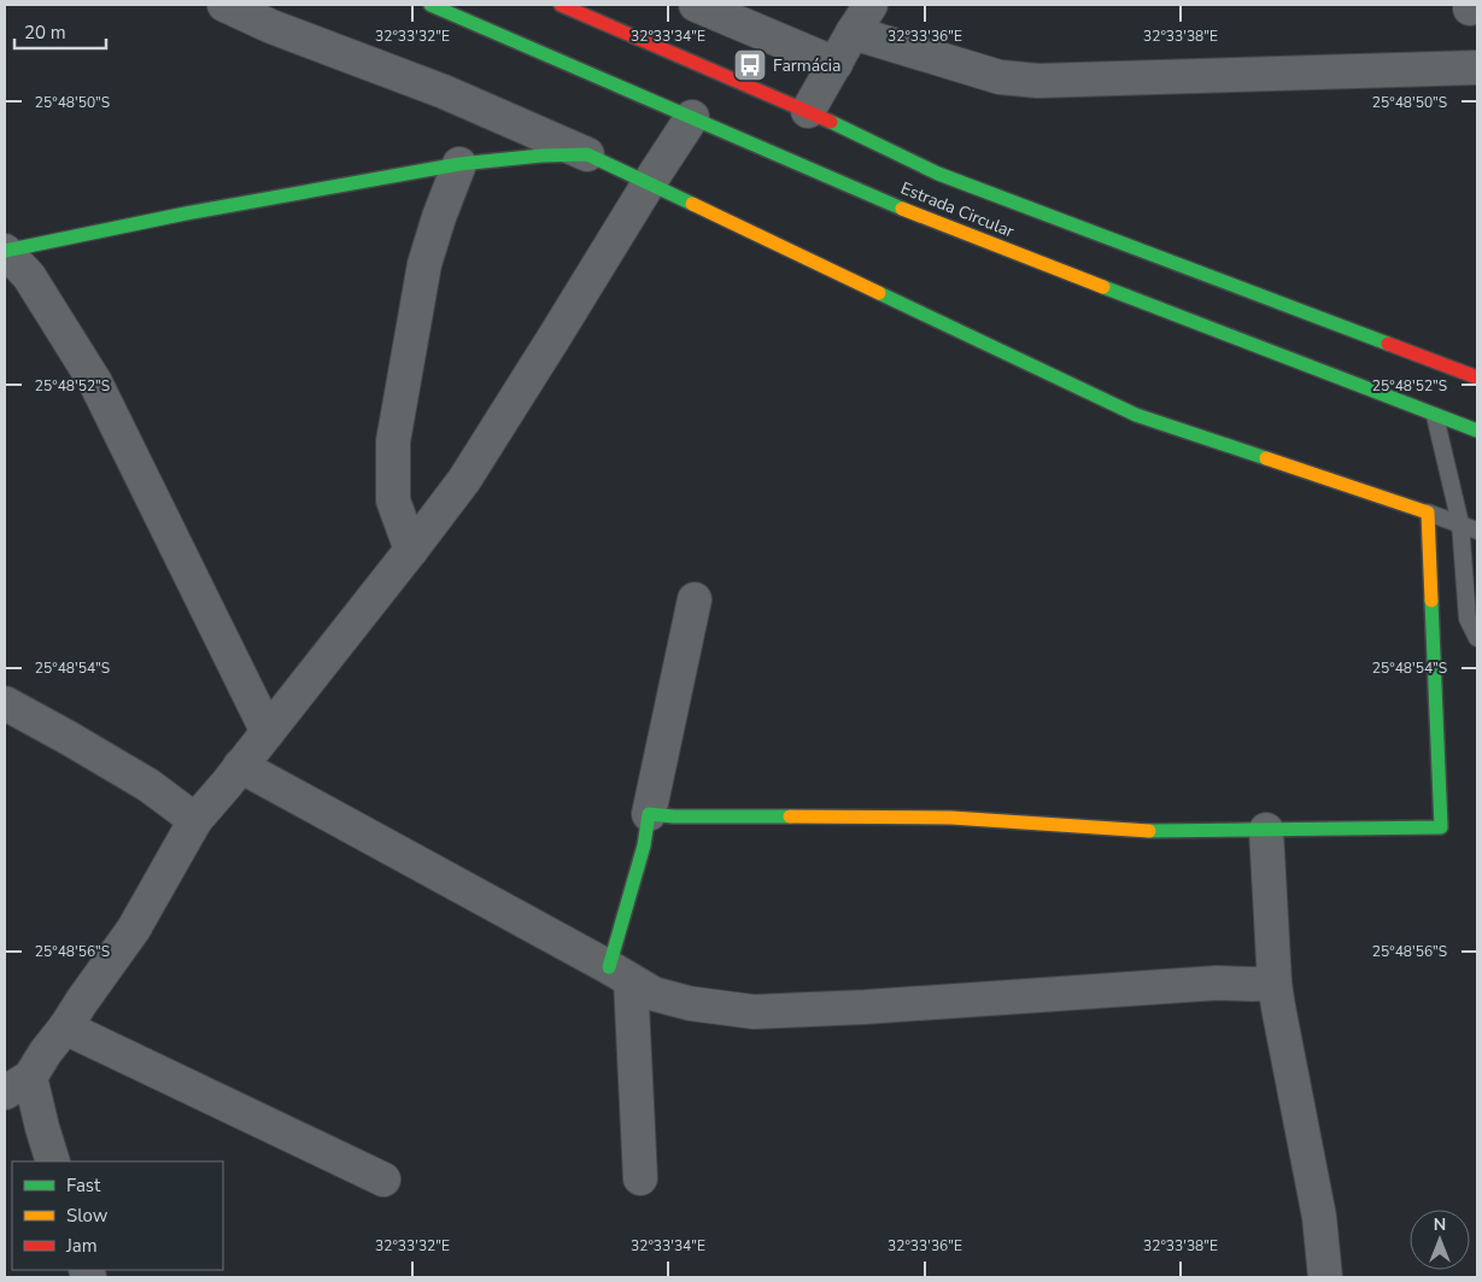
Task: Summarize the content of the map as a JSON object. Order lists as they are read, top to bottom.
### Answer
{
  "streets": {
    "street": ["Estrada Circular"]
  },
  "places": {
    "bus stop": ["Farmácia"]
  },
  "legend": ["Fast", "Slow", "Jam"],
  "scale_bar": "20 m",
  "north": "top",
  "coordinates": [
    "32°33'32\"E",
    "32°33'34\"E",
    "32°33'36\"E",
    "32°33'38\"E",
    "25°48'50\"S",
    "25°48'52\"S",
    "25°48'54\"S",
    "25°48'56\"S"
  ]
}
